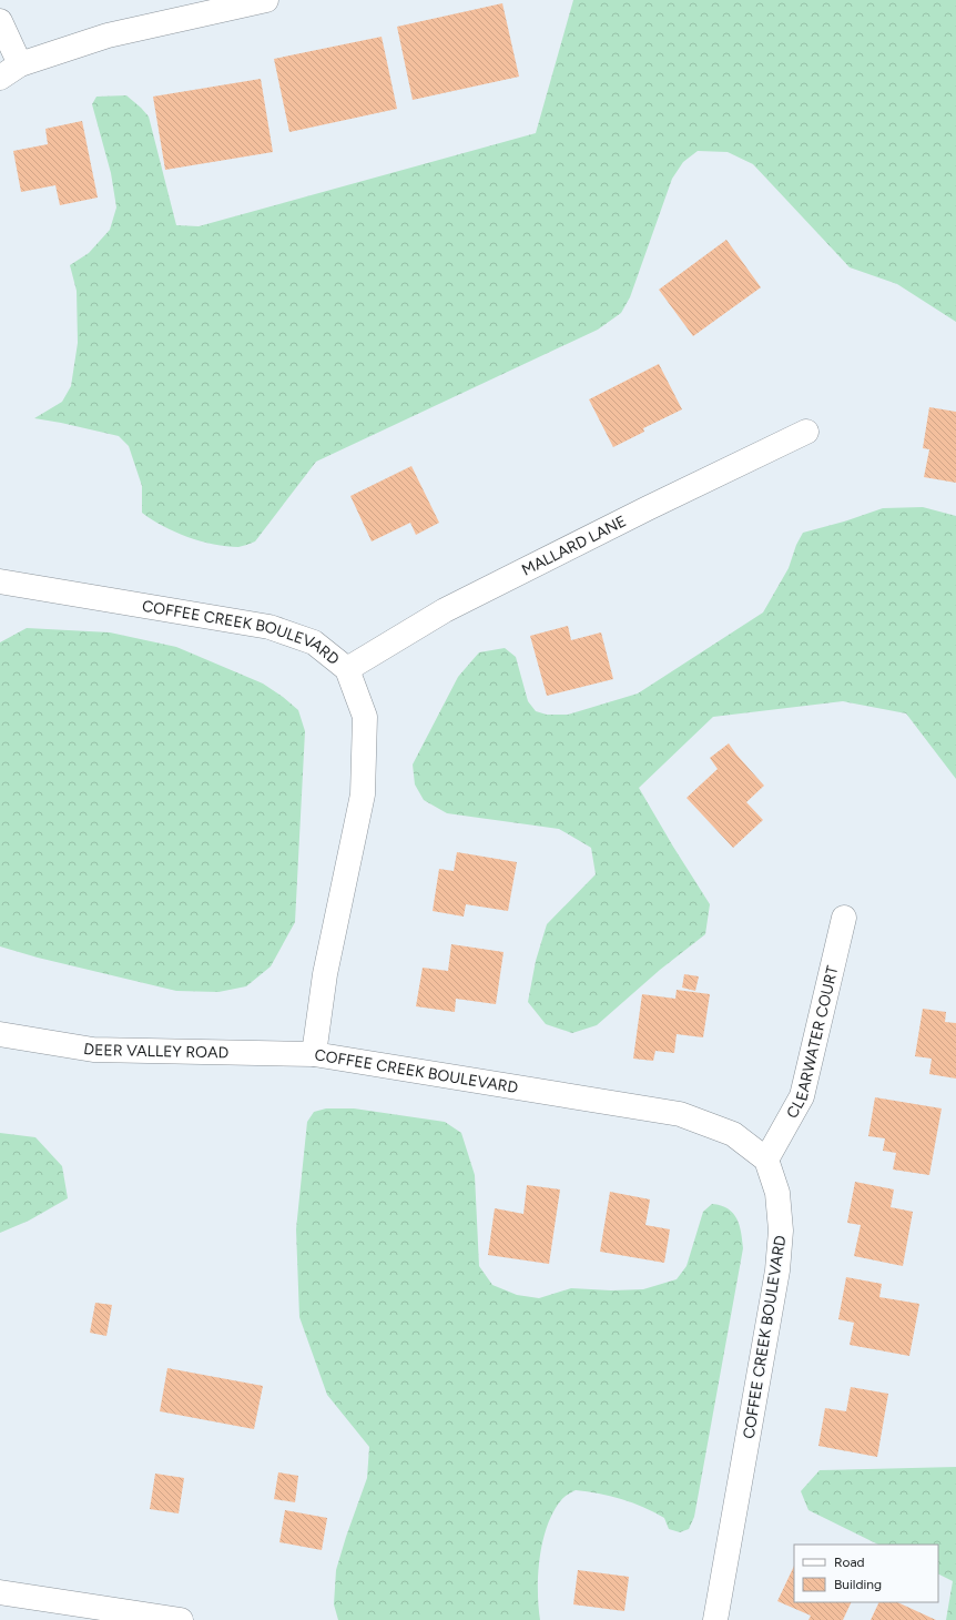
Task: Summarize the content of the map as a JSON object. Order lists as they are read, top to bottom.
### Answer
{
  "streets": {
    "street": [
      "MALLARD LANE",
      "COFFEE CREEK BOULEVARD",
      "CLEARWATER COURT",
      "DEER VALLEY ROAD"
    ]
  },
  "crossings": [
    ["MALLARD LANE", "COFFEE CREEK BOULEVARD"],
    ["COFFEE CREEK BOULEVARD", "CLEARWATER COURT"],
    ["COFFEE CREEK BOULEVARD", "DEER VALLEY ROAD"]
  ],
  "legend": ["Road", "Building"]
}
